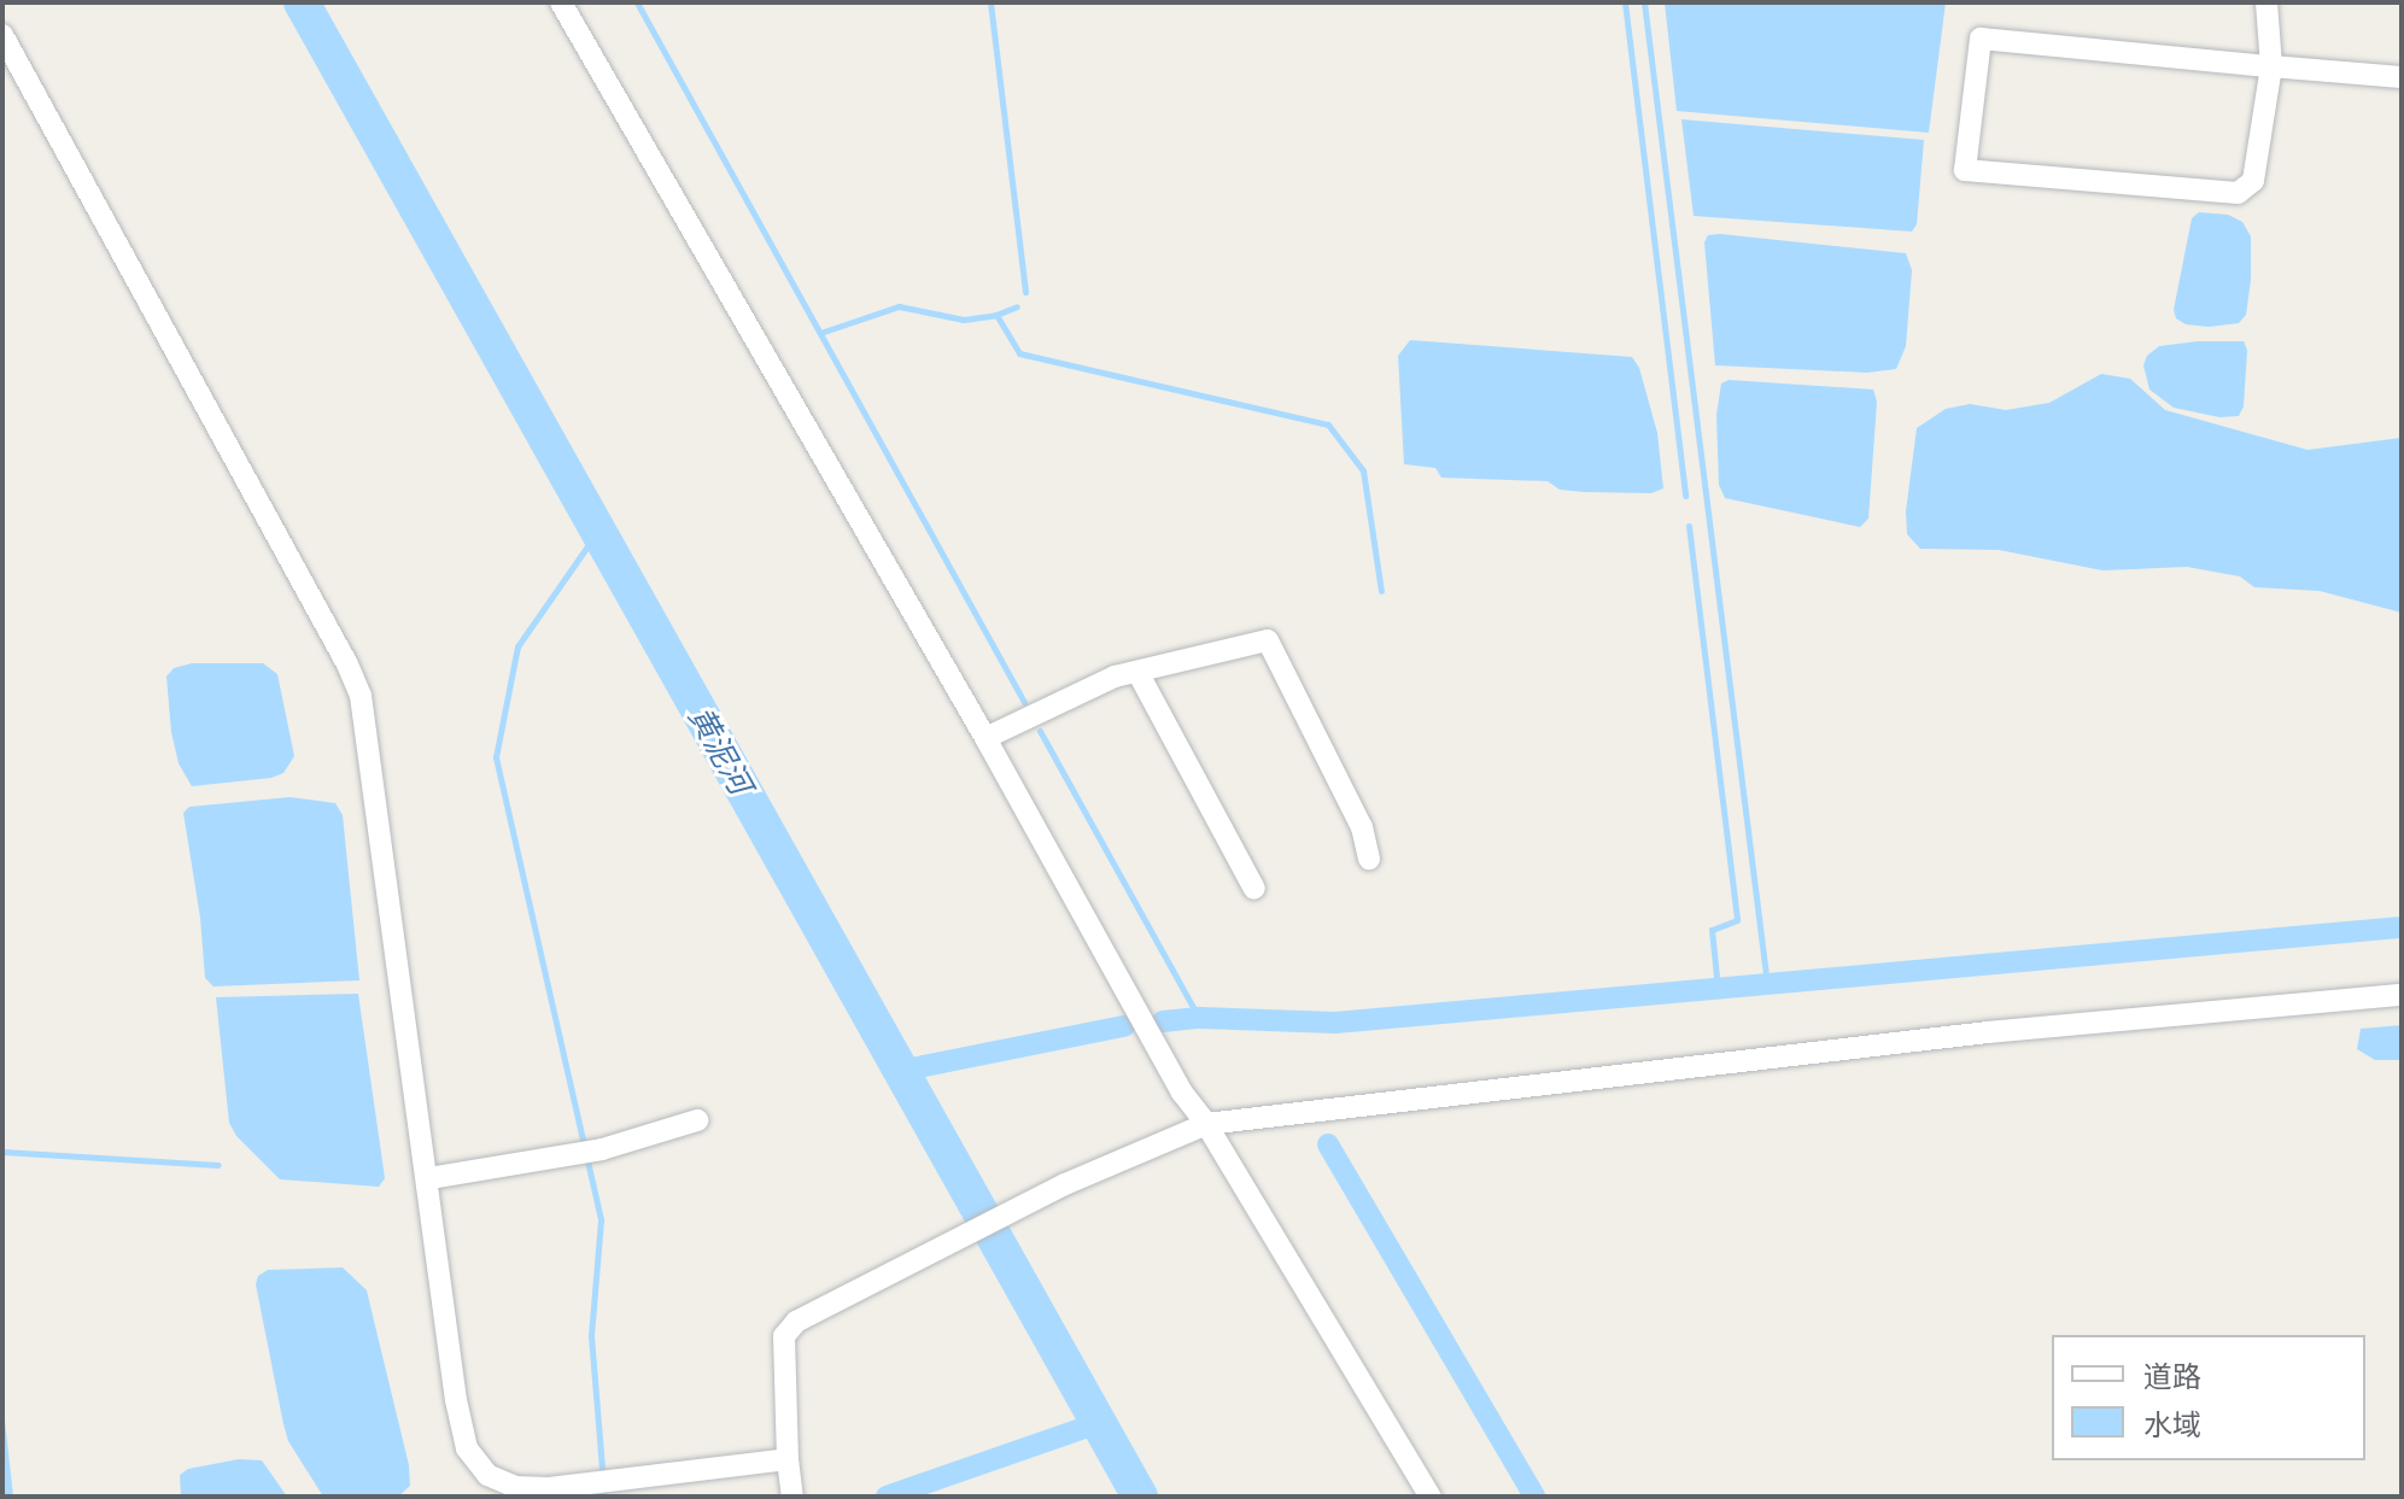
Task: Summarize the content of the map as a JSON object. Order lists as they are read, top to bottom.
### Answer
{
  "water": ["黄泥河"],
  "legend": ["道路", "水域"]
}
